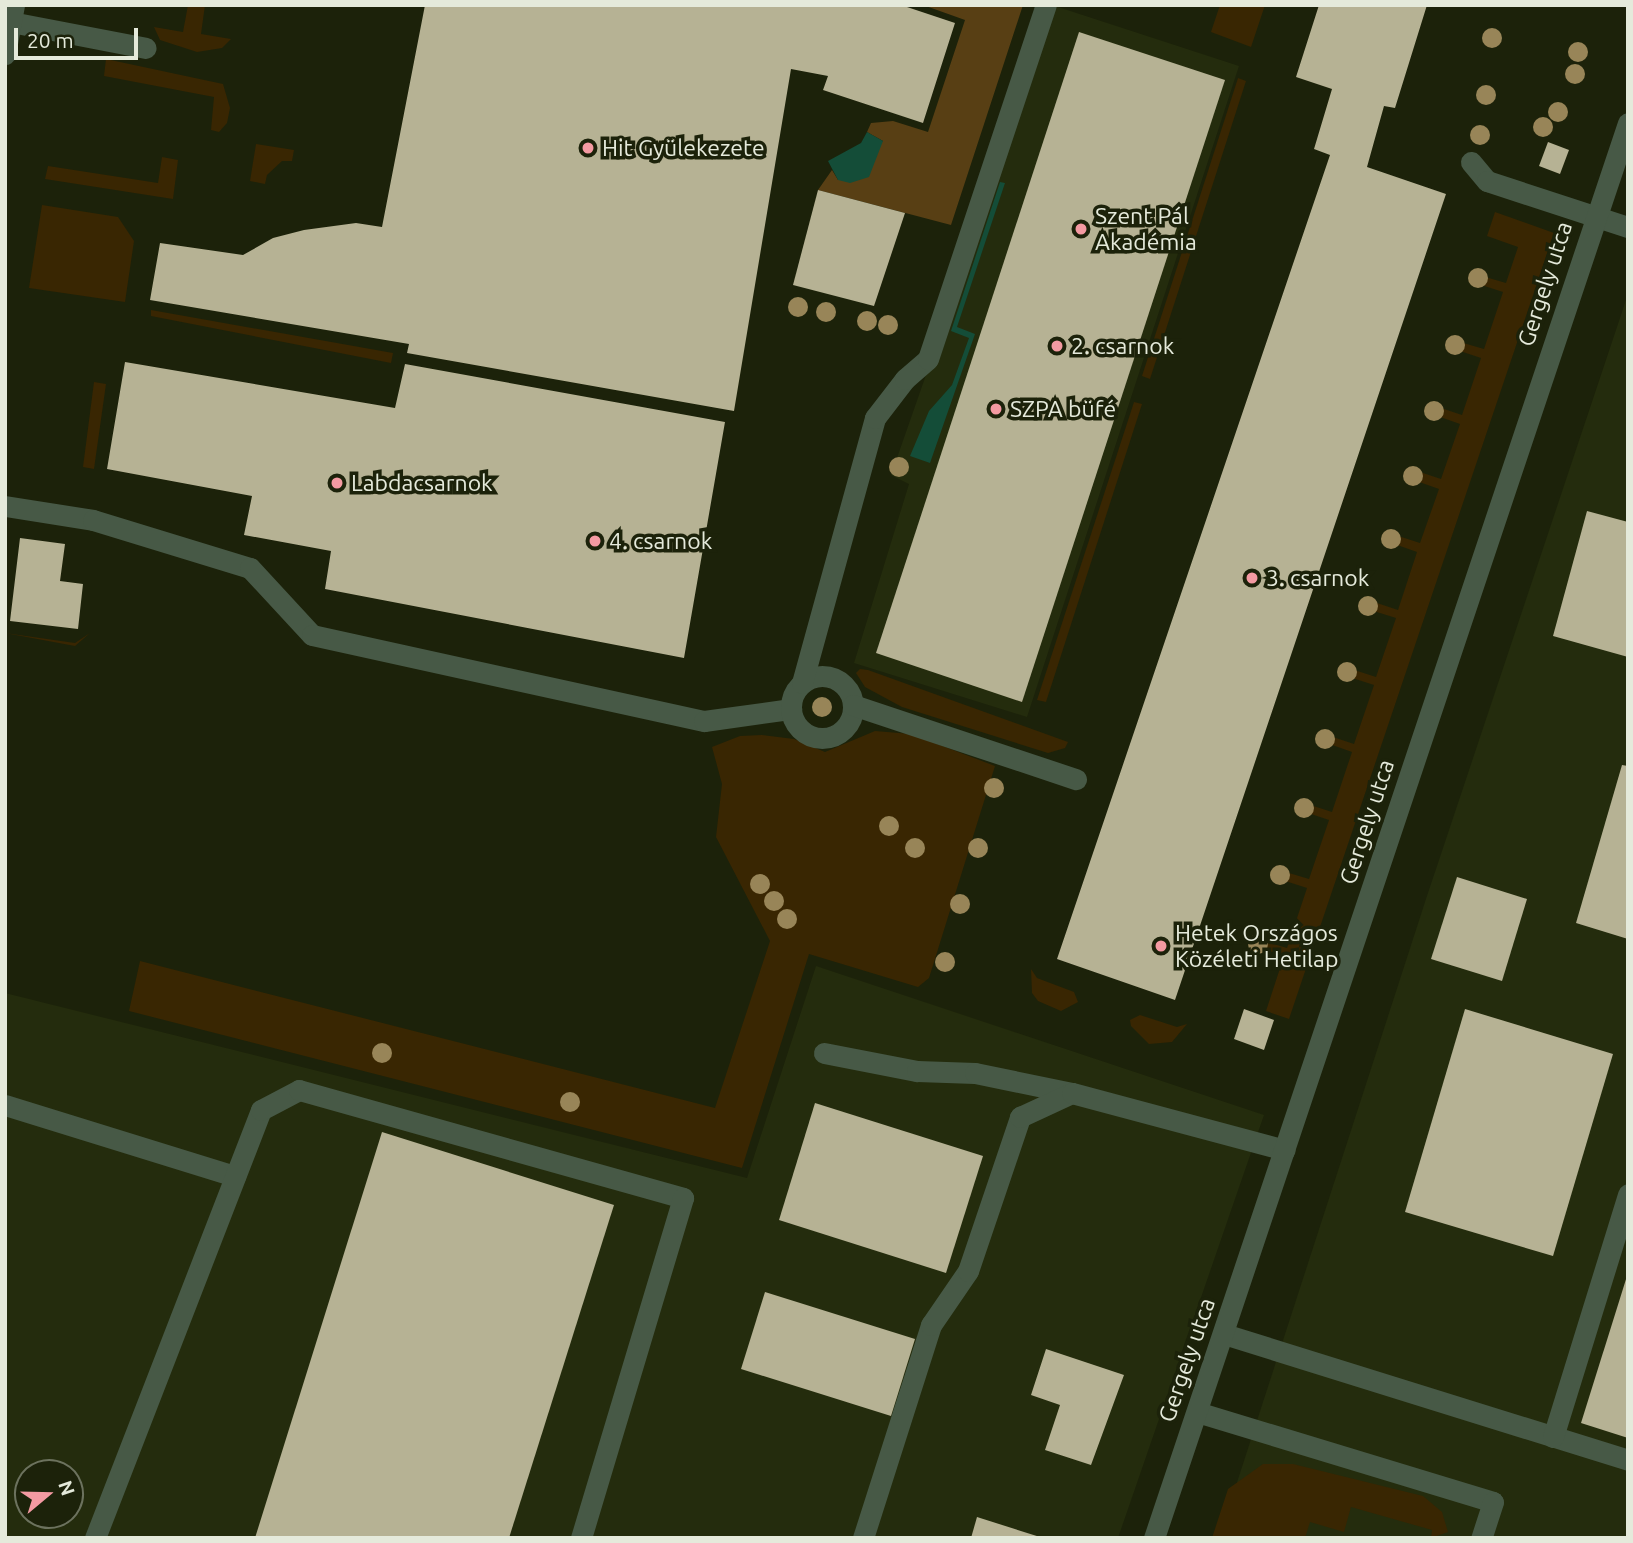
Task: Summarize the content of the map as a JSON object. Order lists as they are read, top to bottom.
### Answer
{
  "streets": {
    "street": ["Gergely utca"]
  },
  "places": [
    "Hit Gyülekezete",
    "Szent Pál Akadémia",
    "2. csarnok",
    "SZPA büfé",
    "Labdacsarnok",
    "4. csarnok",
    "3. csarnok",
    "Hetek Országos Közéleti Hetilap"
  ],
  "scale_bar": "20 m",
  "north": "right"
}
